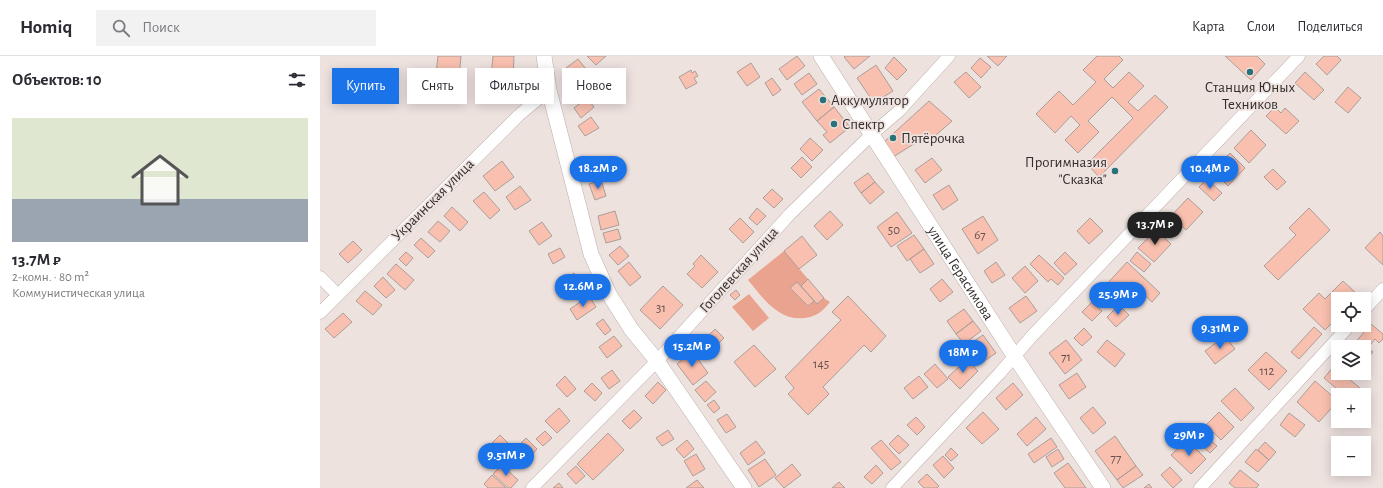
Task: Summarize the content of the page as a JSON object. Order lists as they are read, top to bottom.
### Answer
{
  "streets": {
    "main road": ["улица Герасимова"],
    "street": ["Украинская улица", "Гоголевская улица"]
  },
  "crossings": [
    ["Гоголевская улица", "улица Герасимова"]
  ],
  "places": [
    "Станция Юных Техников",
    "Аккумулятор",
    "Спектр",
    "Пятёрочка",
    "Прогимназия \"Сказка\""
  ],
  "house_numbers": [
    "50",
    "67",
    "31",
    "71",
    "145",
    "112",
    "77"
  ],
  "page": {
    "header": "Homiq",
    "search": "Поиск",
    "nav": ["Карта", "Слои", "Поделиться"],
    "heading": "Объектов: 10",
    "chip": [
      "Купить",
      "Снять",
      "Фильтры",
      "Новое"
    ],
    "list": [
      {
        "name": "13.7M ₽",
        "note": "2-комн. · 80 m² · Коммунистическая улица"
      }
    ],
    "price": [
      "18.2M ₽",
      "10.4M ₽",
      "13.7M ₽",
      "12.6M ₽",
      "25.9M ₽",
      "9.31M ₽",
      "15.2M ₽",
      "18M ₽",
      "29M ₽",
      "9.51M ₽"
    ],
    "map_buttons": ["+", "−"]
  }
}
